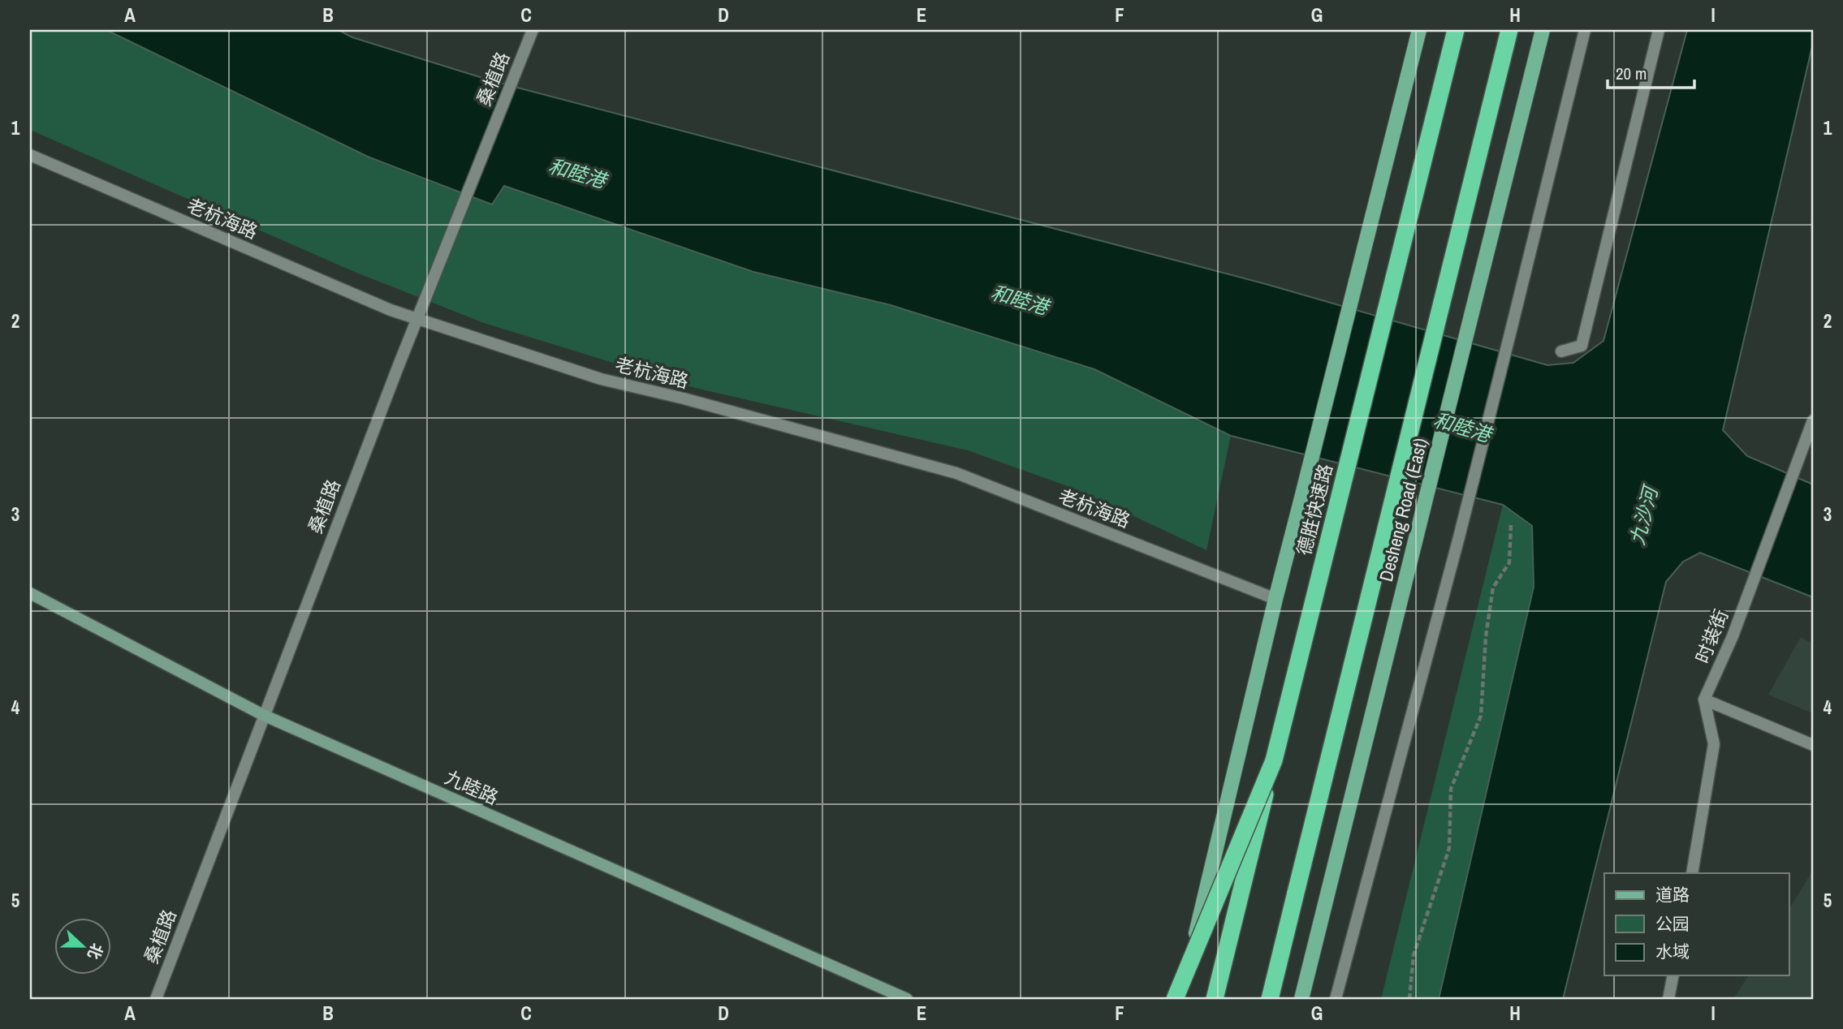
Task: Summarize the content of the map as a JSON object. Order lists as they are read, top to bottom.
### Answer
{
  "streets": {
    "highway": ["德胜快速路"],
    "main road": ["Desheng Road (East)"],
    "street": [
      "桑植路",
      "老杭海路",
      "时装街",
      "九睦路"
    ]
  },
  "crossings": [
    ["桑植路", "老杭海路"],
    ["桑植路", "九睦路"]
  ],
  "water": ["和睦港", "九沙河"],
  "legend": ["道路", "公园", "水域"],
  "scale_bar": "20 m",
  "north": "right",
  "grid": {
    "columns": [
      "A",
      "B",
      "C",
      "D",
      "E",
      "F",
      "G",
      "H",
      "I"
    ],
    "rows": [
      "1",
      "2",
      "3",
      "4",
      "5"
    ]
  }
}
